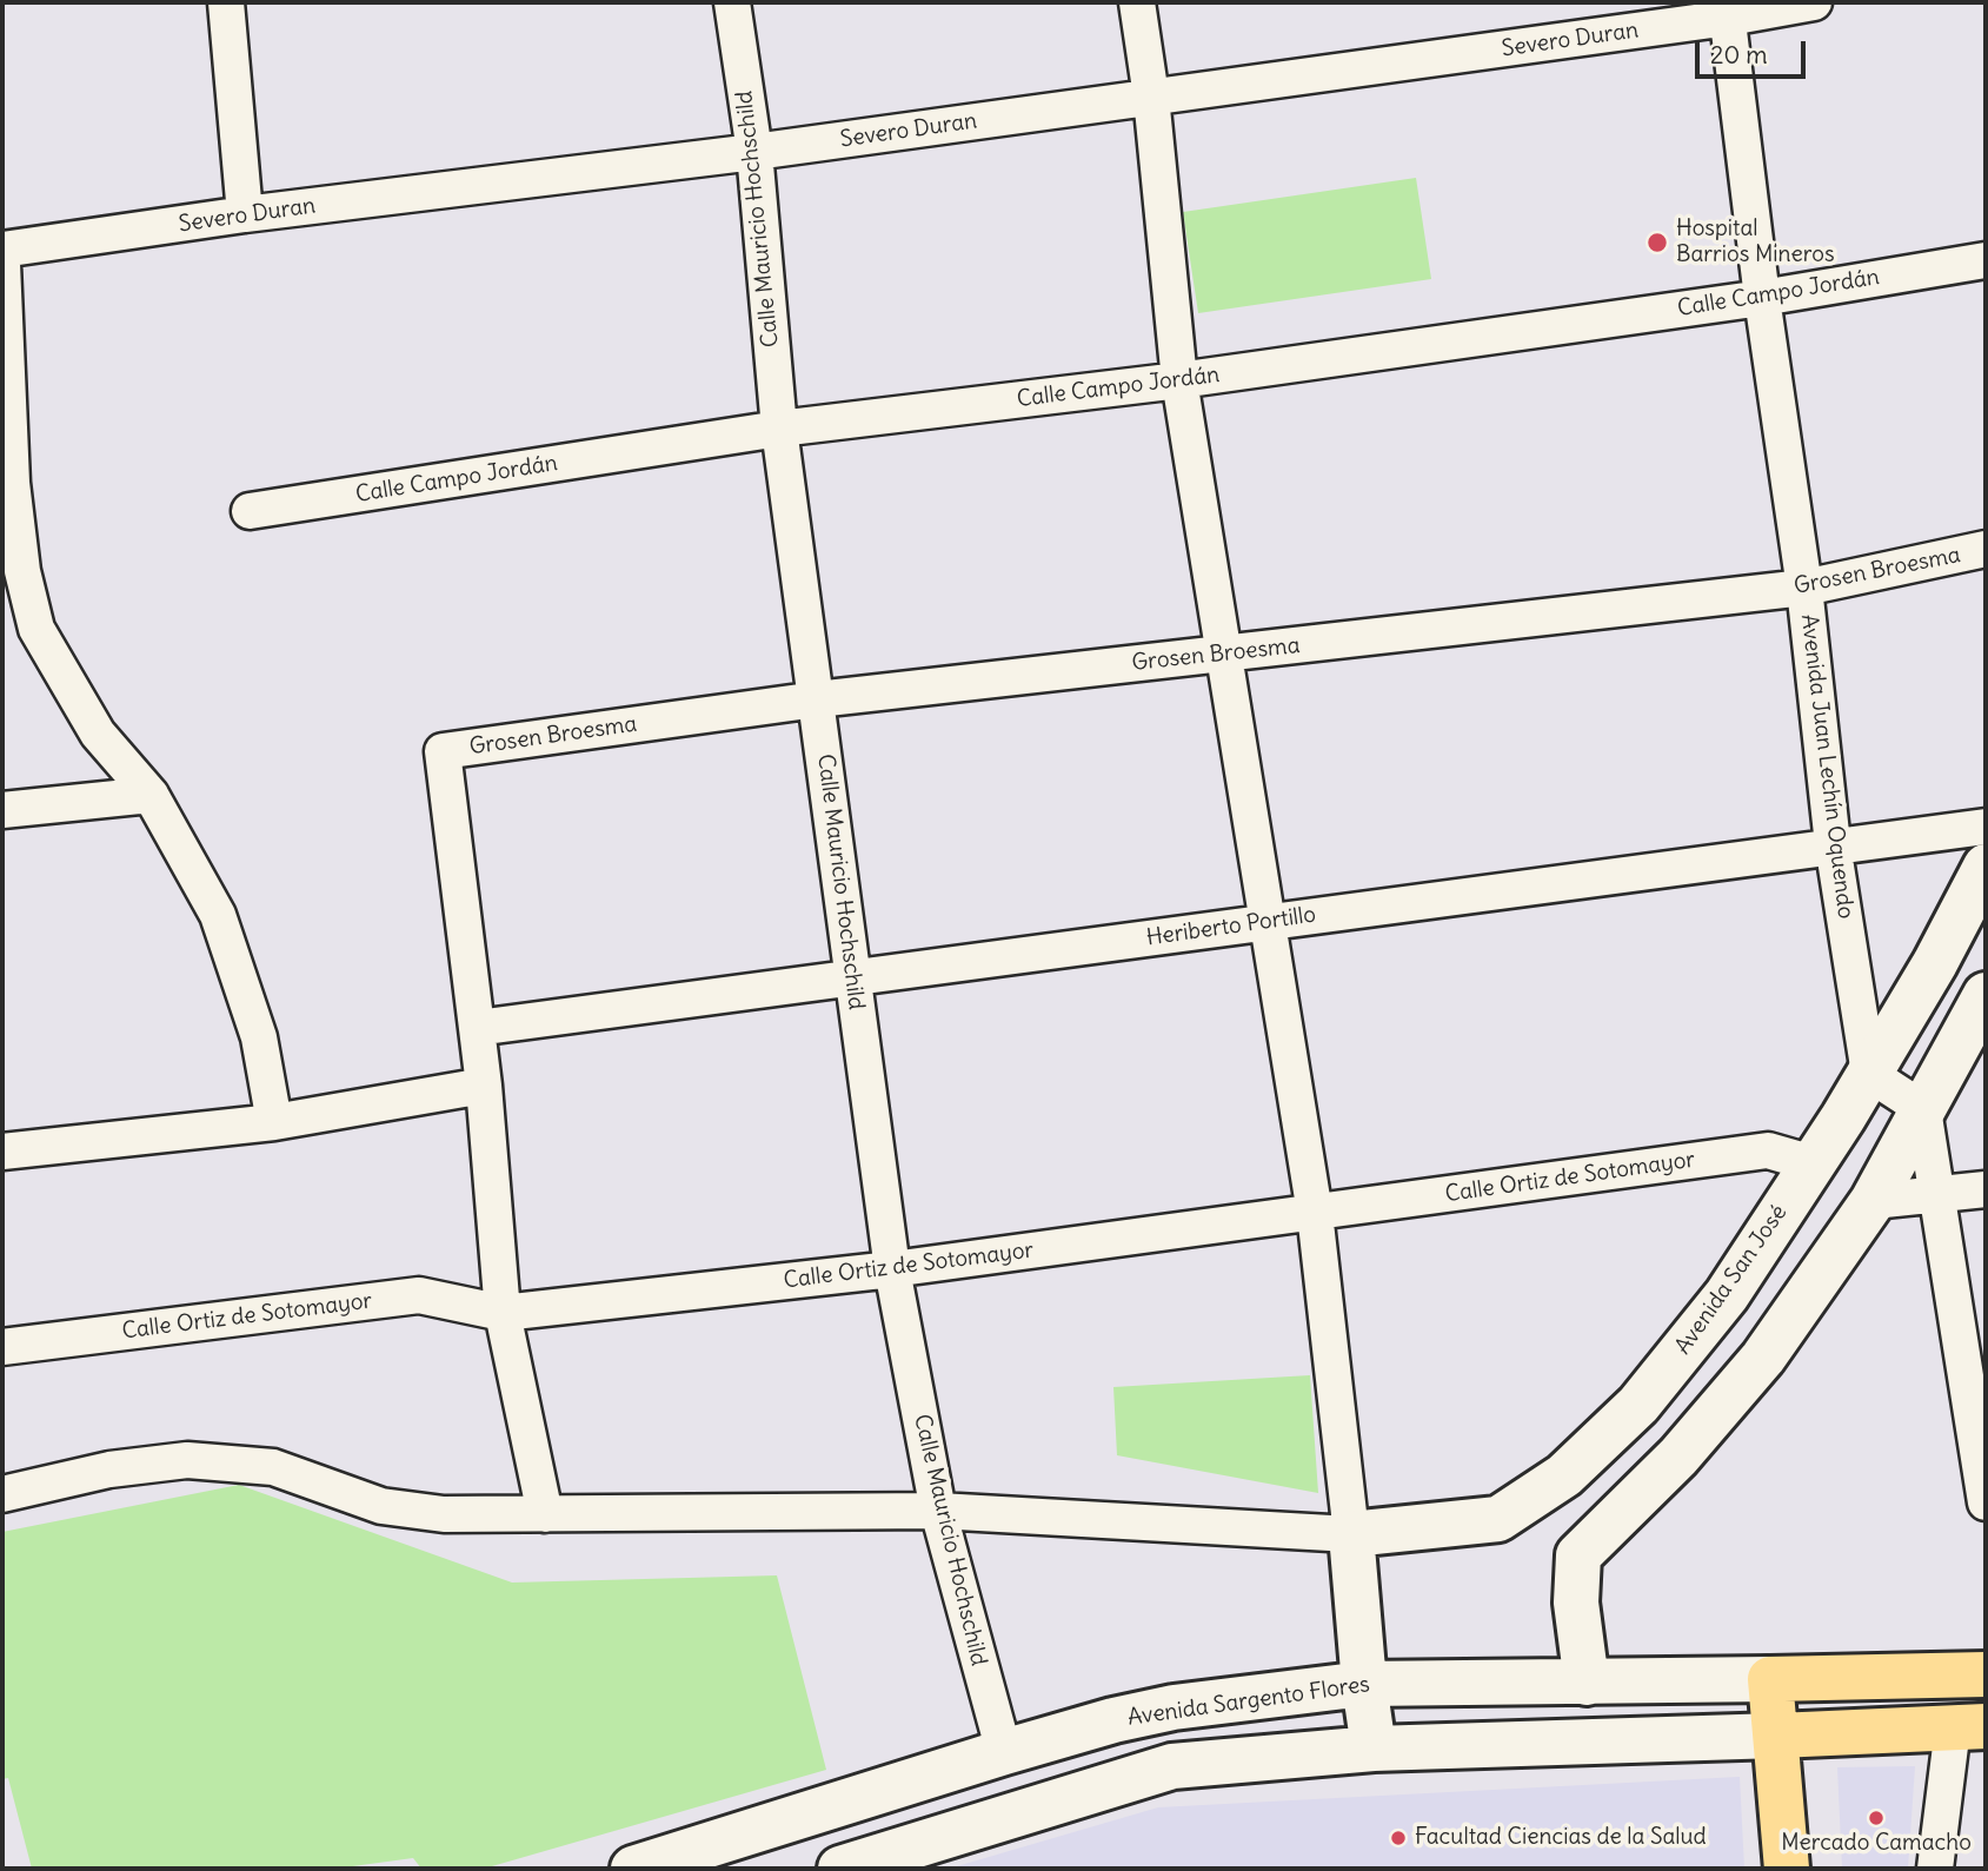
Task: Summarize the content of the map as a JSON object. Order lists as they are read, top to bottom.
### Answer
{
  "streets": {
    "main road": ["Avenida Sargento Flores"],
    "street": [
      "Severo Duran",
      "Calle Mauricio Hochschild",
      "Calle Campo Jordán",
      "Grosen Broesma",
      "Avenida Juan Lechín Oquendo",
      "Heriberto Portillo",
      "Calle Ortiz de Sotomayor",
      "Avenida San José"
    ]
  },
  "crossings": [
    ["Severo Duran", "Calle Mauricio Hochschild"],
    ["Severo Duran", "Avenida Juan Lechín Oquendo"],
    ["Calle Mauricio Hochschild", "Calle Campo Jordán"],
    ["Calle Mauricio Hochschild", "Grosen Broesma"],
    ["Calle Mauricio Hochschild", "Heriberto Portillo"],
    ["Calle Mauricio Hochschild", "Calle Ortiz de Sotomayor"],
    ["Calle Mauricio Hochschild", "Avenida Sargento Flores"],
    ["Calle Campo Jordán", "Avenida Juan Lechín Oquendo"],
    ["Grosen Broesma", "Avenida Juan Lechín Oquendo"],
    ["Grosen Broesma", "Heriberto Portillo"],
    ["Avenida Juan Lechín Oquendo", "Heriberto Portillo"],
    ["Avenida Juan Lechín Oquendo", "Avenida San José"],
    ["Calle Ortiz de Sotomayor", "Avenida San José"]
  ],
  "places": ["Hospital Barrios Mineros", "Mercado Camacho", "Facultad Ciencias de la Salud"],
  "scale_bar": "20 m"
}
